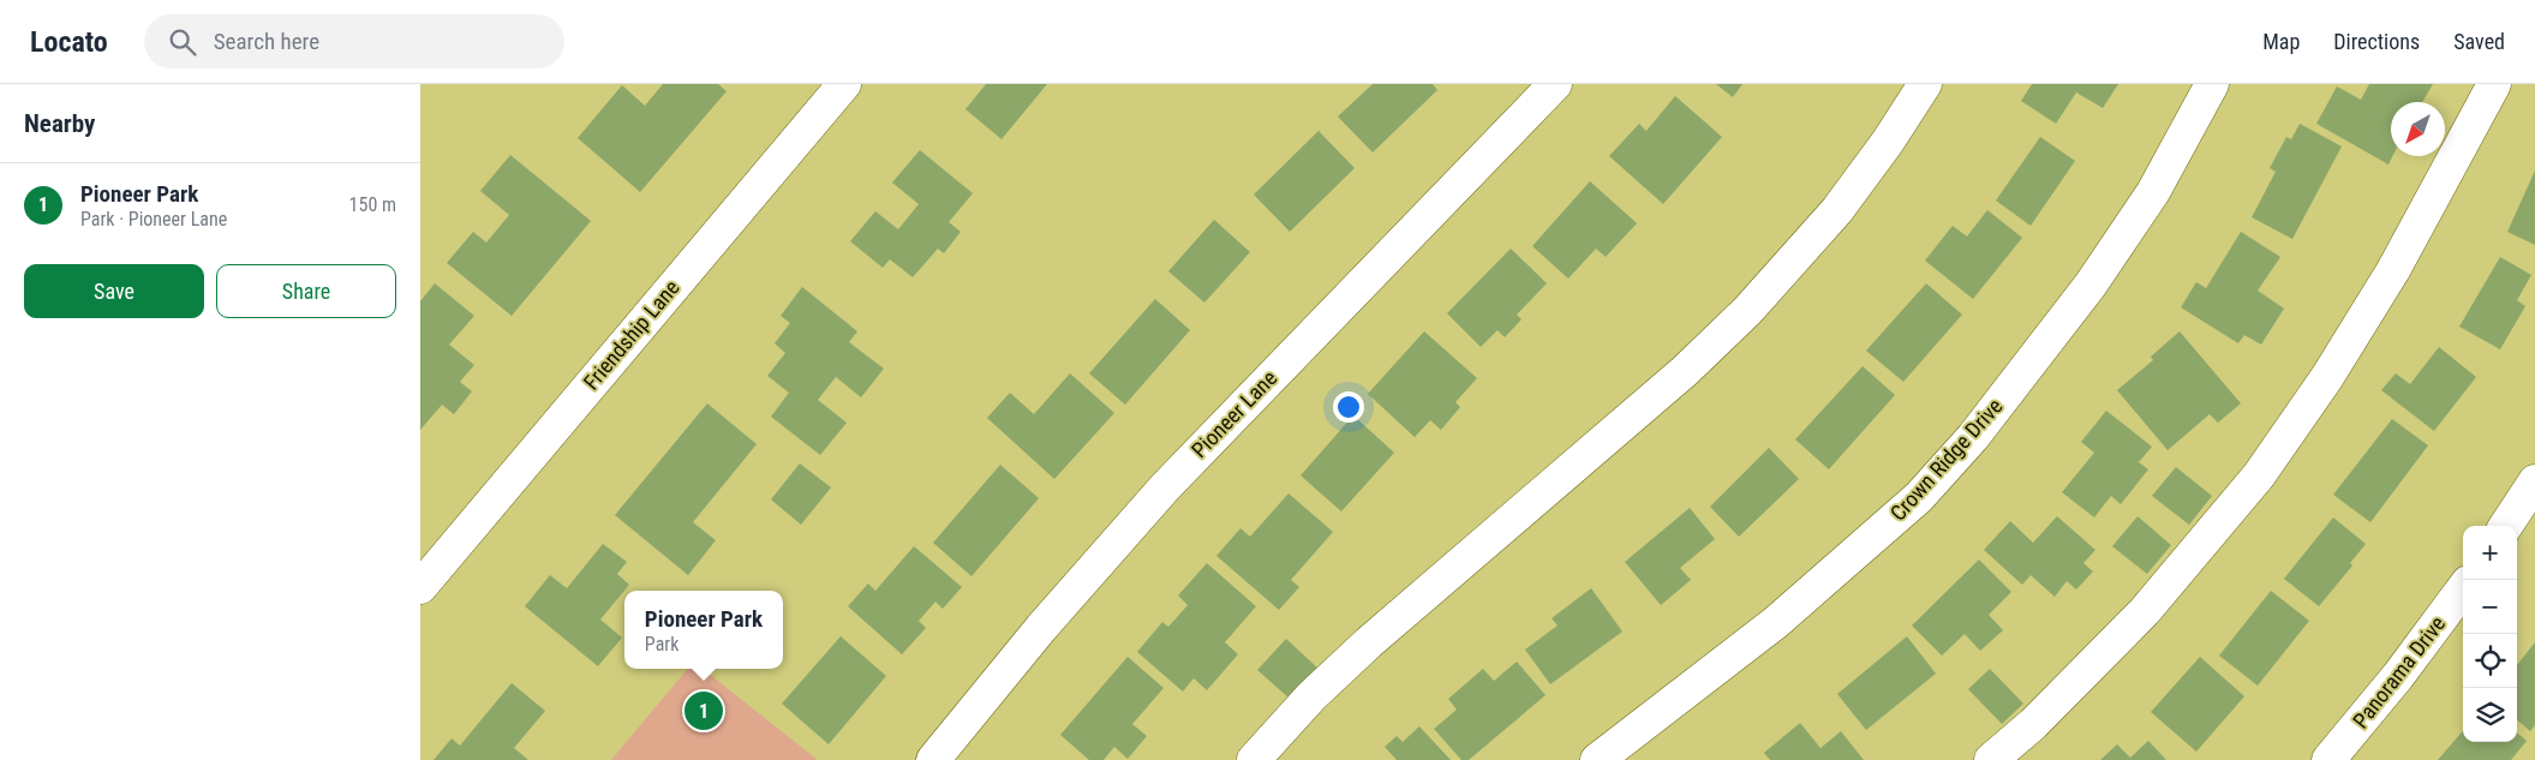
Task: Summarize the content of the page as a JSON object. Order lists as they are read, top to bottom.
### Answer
{
  "streets": {
    "street": [
      "Friendship Lane",
      "Pioneer Lane",
      "Crown Ridge Drive",
      "Panorama Drive"
    ]
  },
  "north": "bottom left",
  "page": {
    "header": "Locato",
    "search": "Search here",
    "nav": ["Map", "Directions", "Saved"],
    "heading": "Nearby",
    "list": [
      {
        "mark": "1",
        "name": "Pioneer Park",
        "note": "Park · Pioneer Lane",
        "value": "150 m"
      }
    ],
    "buttons": ["Save", "Share"],
    "map_buttons": ["+", "−"],
    "popup": ["Pioneer Park", "Park"],
    "pins": "1"
  }
}
